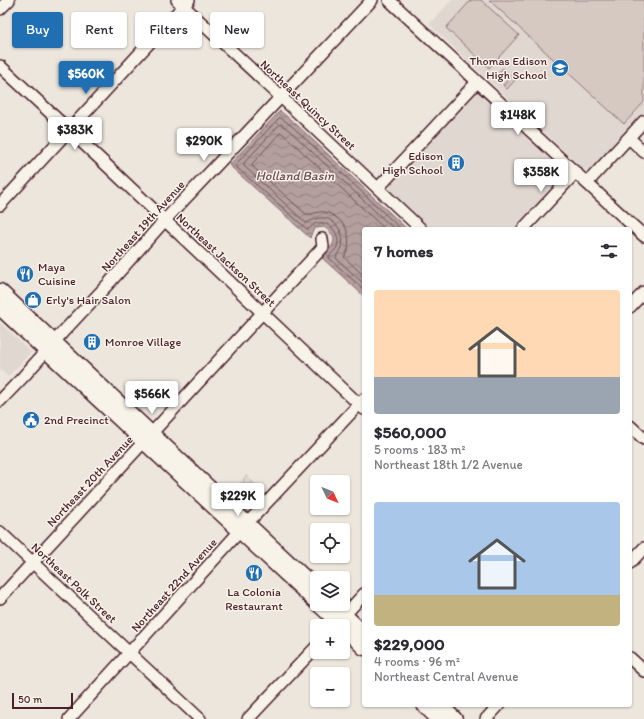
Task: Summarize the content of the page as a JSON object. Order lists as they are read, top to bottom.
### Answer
{
  "streets": {
    "street": [
      "Northeast Quincy Street",
      "Northeast 19th Avenue",
      "Northeast Jackson Street",
      "Northeast 20th Avenue",
      "Northeast Polk Street",
      "Northeast 22nd Avenue"
    ]
  },
  "crossings": [
    ["Northeast Quincy Street", "Northeast 19th Avenue"],
    ["Northeast 19th Avenue", "Northeast Jackson Street"],
    ["Northeast Jackson Street", "Northeast 20th Avenue"],
    ["Northeast Jackson Street", "Northeast 22nd Avenue"],
    ["Northeast 20th Avenue", "Northeast Polk Street"],
    ["Northeast Polk Street", "Northeast 22nd Avenue"]
  ],
  "water": ["Holland Basin"],
  "places": {
    "school or university": ["Thomas Edison High School"],
    "building": ["Edison High School", "Monroe Village"],
    "restaurant": ["Maya Cuisine", "La Colonia Restaurant"],
    "shop": ["Erly's Hair Salon"],
    "public building": ["2nd Precinct"]
  },
  "scale_bar": "50 m",
  "north": "bottom right",
  "page": {
    "chip": [
      "Buy",
      "Rent",
      "Filters",
      "New"
    ],
    "price": [
      "$560K",
      "$148K",
      "$383K",
      "$290K",
      "$358K",
      "$566K",
      "$229K"
    ],
    "heading": "7 homes",
    "list": [
      {
        "name": "$560,000",
        "note": "5 rooms · 183 m² · Northeast 18th 1/2 Avenue"
      },
      {
        "name": "$229,000",
        "note": "4 rooms · 96 m² · Northeast Central Avenue"
      }
    ],
    "map_buttons": ["+", "−"],
    "scale": "50 m"
  }
}
